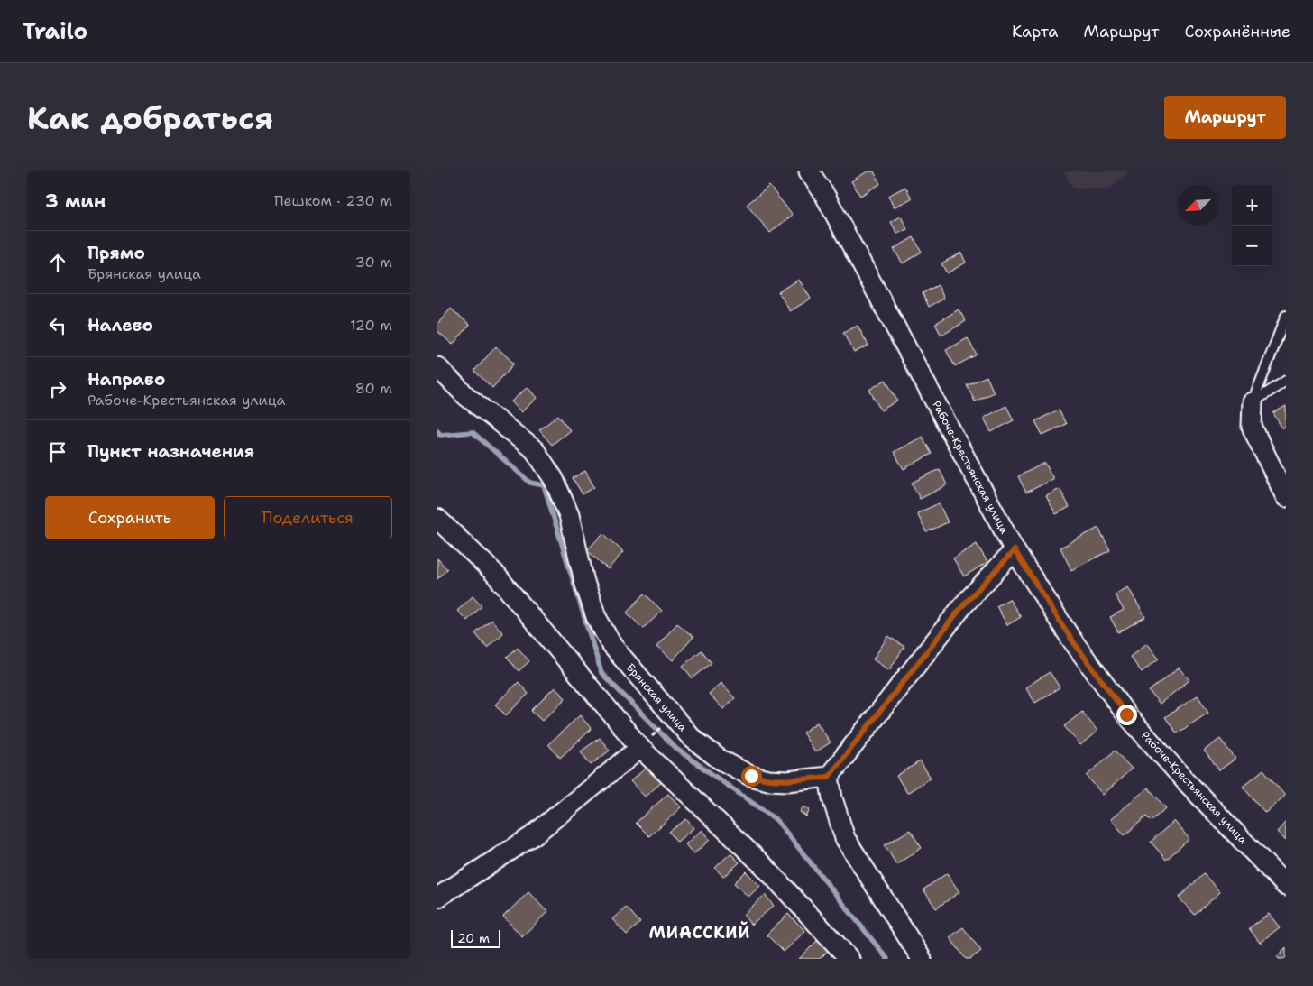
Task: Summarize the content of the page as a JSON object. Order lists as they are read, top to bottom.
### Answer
{
  "streets": {
    "street": ["Рабоче-Крестьянская улица", "Брянская улица"]
  },
  "districts": ["МИАССКИЙ"],
  "scale_bar": "20 m",
  "north": "bottom left",
  "page": {
    "header": "Trailo",
    "nav": ["Карта", "Маршрут", "Сохранённые"],
    "buttons": [
      "Маршрут",
      ["Сохранить", "Поделиться"]
    ],
    "title": "Как добраться",
    "heading": ["3 мин", "Пешком · 230 m"],
    "map_buttons": ["+", "−"],
    "list": [
      ["Прямо", "Брянская улица", "30 m"],
      ["Налево", "120 m"],
      ["Направо", "Рабоче-Крестьянская улица", "80 m"],
      "Пункт назначения"
    ],
    "scale": "20 m"
  }
}
